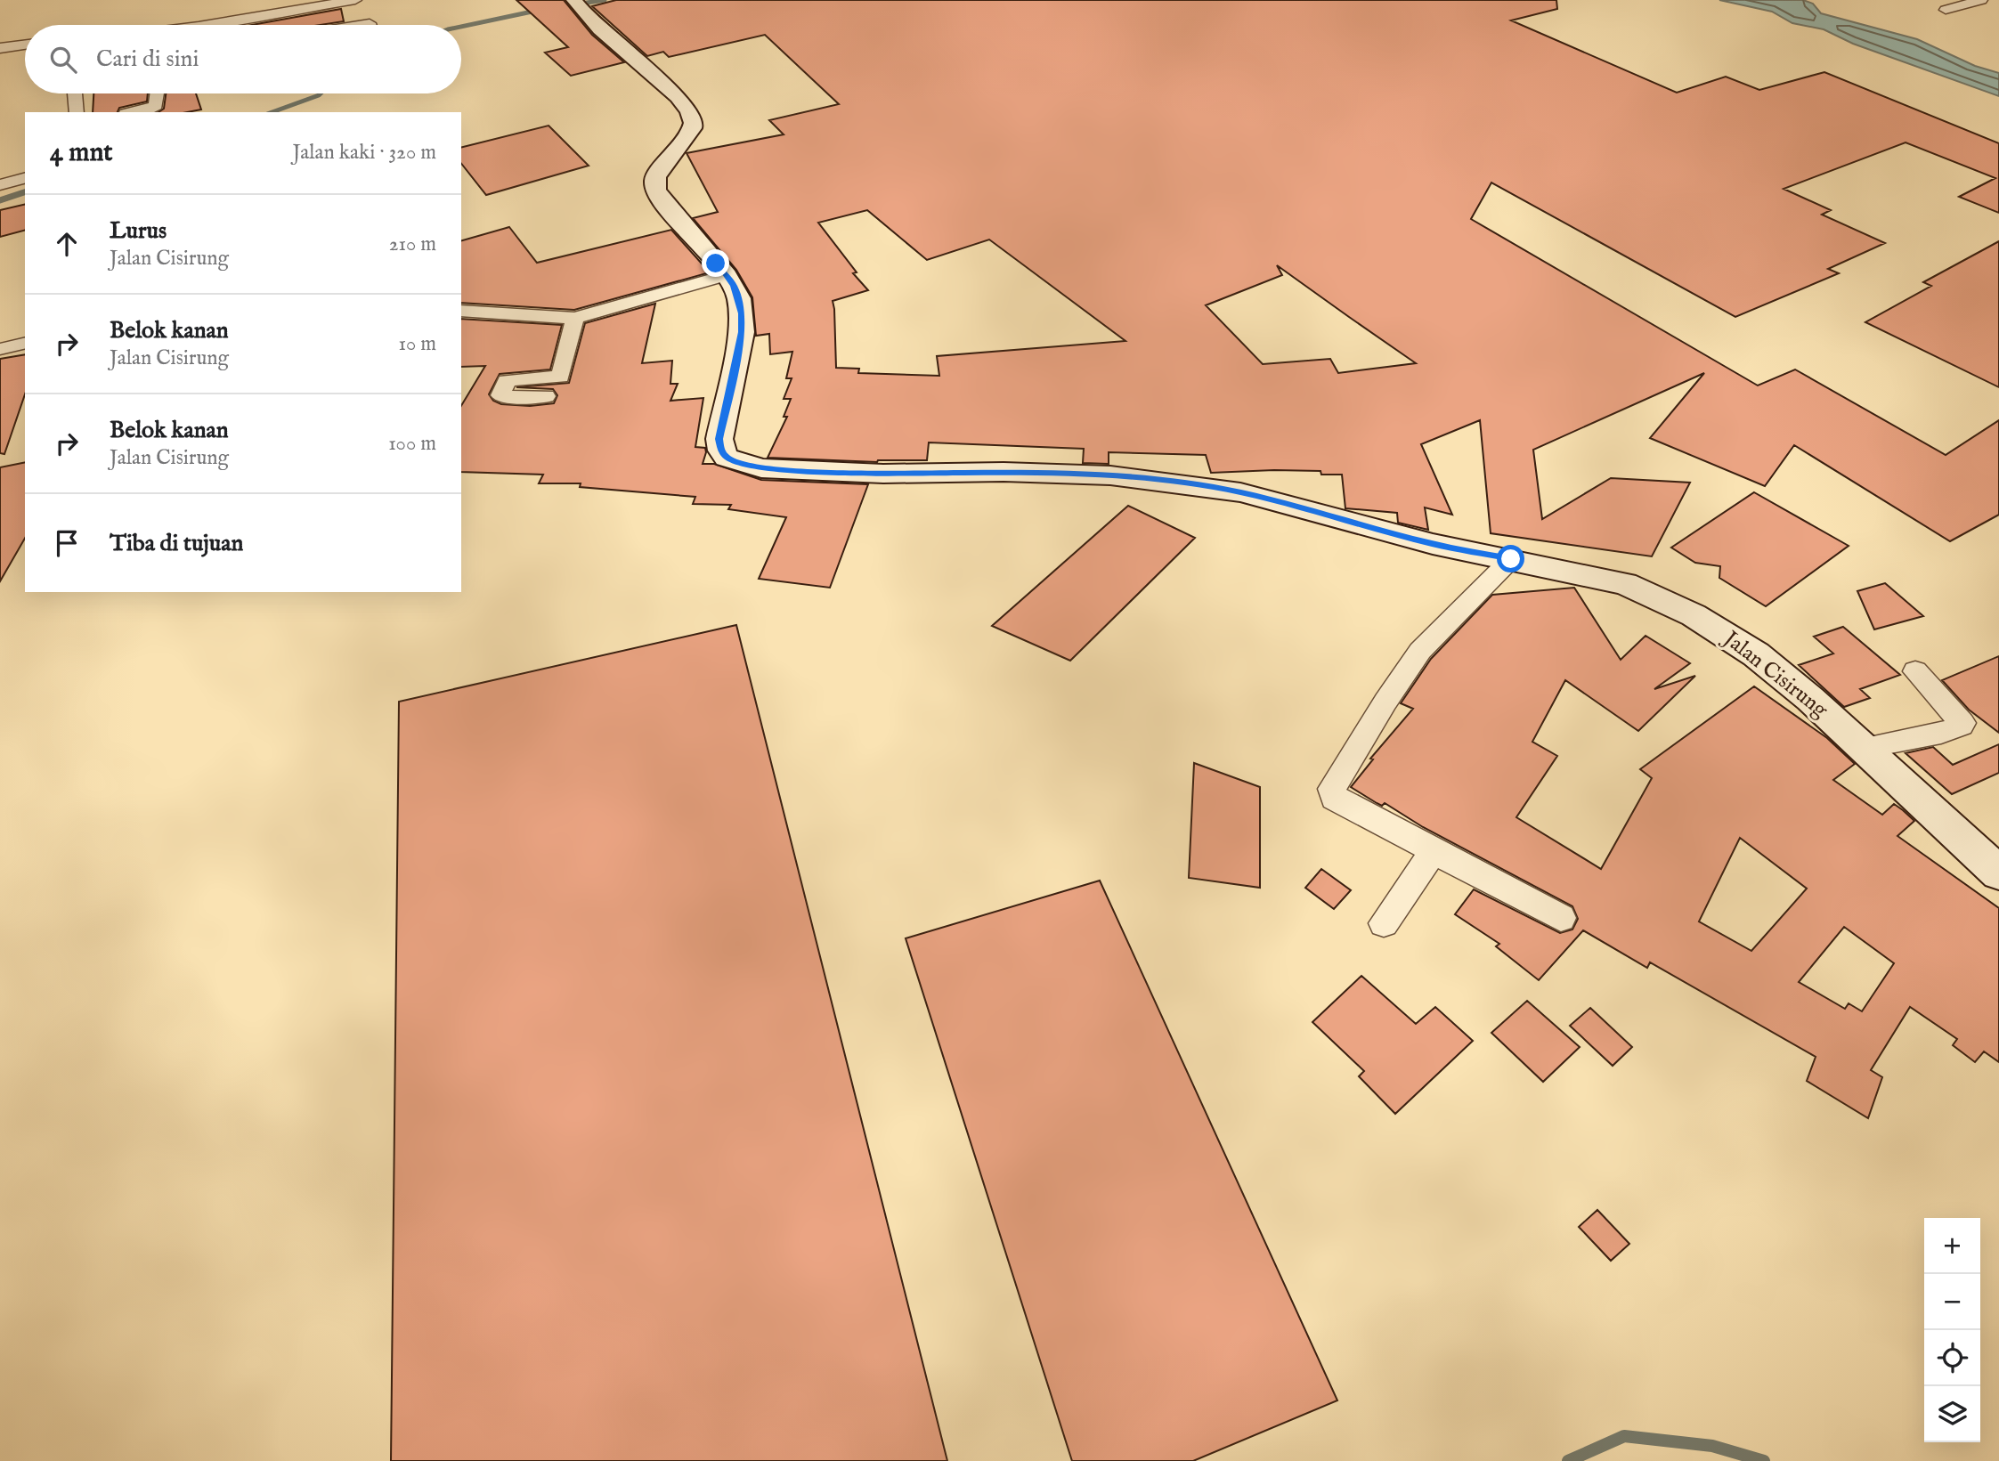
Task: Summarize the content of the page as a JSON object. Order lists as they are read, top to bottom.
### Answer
{
  "streets": {
    "main road": ["Jalan Cisirung"]
  },
  "page": {
    "search": "Cari di sini",
    "heading": ["4 mnt", "Jalan kaki · 320 m"],
    "list": [
      ["Lurus", "Jalan Cisirung", "210 m"],
      ["Belok kanan", "Jalan Cisirung", "10 m"],
      ["Belok kanan", "Jalan Cisirung", "100 m"],
      "Tiba di tujuan"
    ],
    "map_buttons": ["+", "−"]
  }
}
